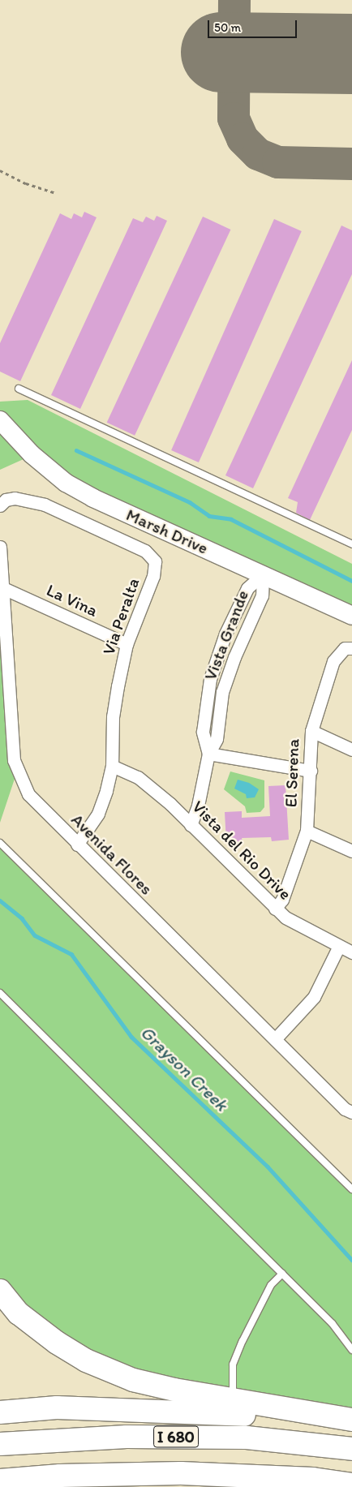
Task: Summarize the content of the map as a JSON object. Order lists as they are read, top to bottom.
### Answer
{
  "streets": {
    "highway": ["I 680"],
    "street": [
      "Marsh Drive",
      "La Vina",
      "Via Peralta",
      "Vista Grande",
      "El Serena",
      "Vista del Rio Drive",
      "Avenida Flores"
    ]
  },
  "crossings": [
    ["Marsh Drive", "Vista Grande"],
    ["La Vina", "Via Peralta"],
    ["La Vina", "Avenida Flores"],
    ["Via Peralta", "Vista del Rio Drive"],
    ["Via Peralta", "Avenida Flores"],
    ["Vista Grande", "Vista del Rio Drive"],
    ["El Serena", "Vista del Rio Drive"]
  ],
  "water": ["Grayson Creek"],
  "scale_bar": "50 m"
}
